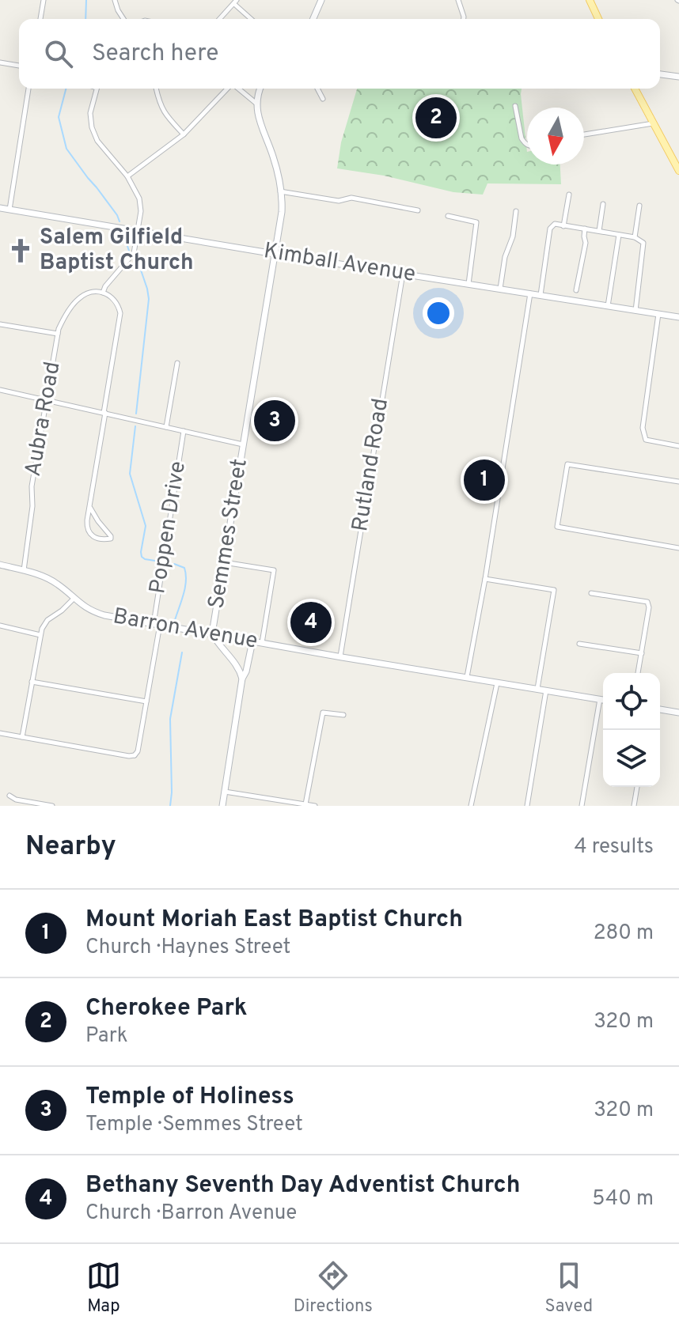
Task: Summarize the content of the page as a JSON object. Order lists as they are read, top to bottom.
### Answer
{
  "streets": {
    "main road": ["Kimball Avenue", "Semmes Street", "Barron Avenue"],
    "street": ["Aubra Road", "Rutland Road", "Poppen Drive"]
  },
  "crossings": [
    ["Kimball Avenue", "Rutland Road"],
    ["Kimball Avenue", "Semmes Street"],
    ["Aubra Road", "Barron Avenue"],
    ["Rutland Road", "Barron Avenue"],
    ["Poppen Drive", "Barron Avenue"],
    ["Semmes Street", "Barron Avenue"]
  ],
  "places": {
    "church": ["Salem Gilfield Baptist Church"]
  },
  "north": "bottom",
  "page": {
    "search": "Search here",
    "pins": [
      "2",
      "3",
      "1",
      "4"
    ],
    "heading": ["Nearby", "4 results"],
    "list": [
      {
        "mark": "1",
        "name": "Mount Moriah East Baptist Church",
        "note": "Church · Haynes Street",
        "value": "280 m"
      },
      {
        "mark": "2",
        "name": "Cherokee Park",
        "note": "Park",
        "value": "320 m"
      },
      {
        "mark": "3",
        "name": "Temple of Holiness",
        "note": "Temple · Semmes Street",
        "value": "320 m"
      },
      {
        "mark": "4",
        "name": "Bethany Seventh Day Adventist Church",
        "note": "Church · Barron Avenue",
        "value": "540 m"
      }
    ],
    "nav": ["Map", "Directions", "Saved"]
  }
}
